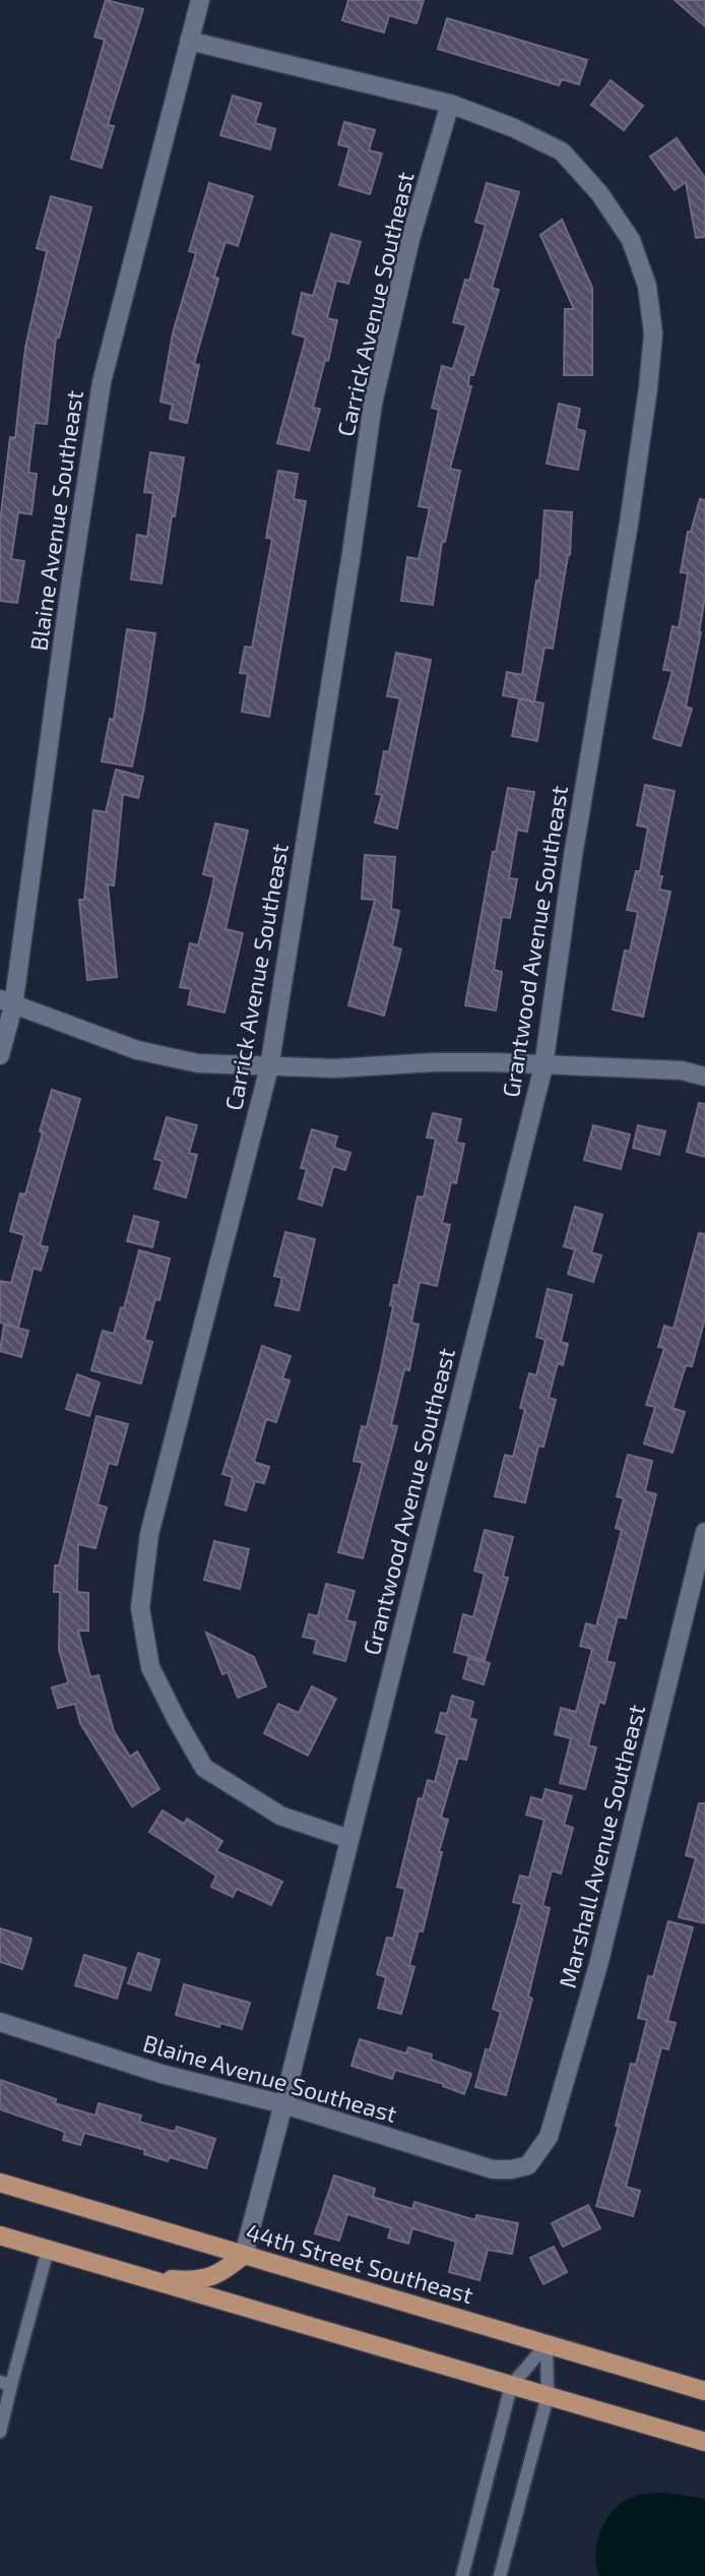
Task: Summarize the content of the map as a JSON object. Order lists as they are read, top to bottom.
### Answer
{
  "streets": {
    "main road": ["44th Street Southeast"],
    "street": [
      "Carrick Avenue Southeast",
      "Blaine Avenue Southeast",
      "Grantwood Avenue Southeast",
      "Marshall Avenue Southeast"
    ]
  },
  "crossings": [
    ["Carrick Avenue Southeast", "Grantwood Avenue Southeast"],
    ["Blaine Avenue Southeast", "Grantwood Avenue Southeast"],
    ["Blaine Avenue Southeast", "Marshall Avenue Southeast"],
    ["Grantwood Avenue Southeast", "44th Street Southeast"]
  ]
}
